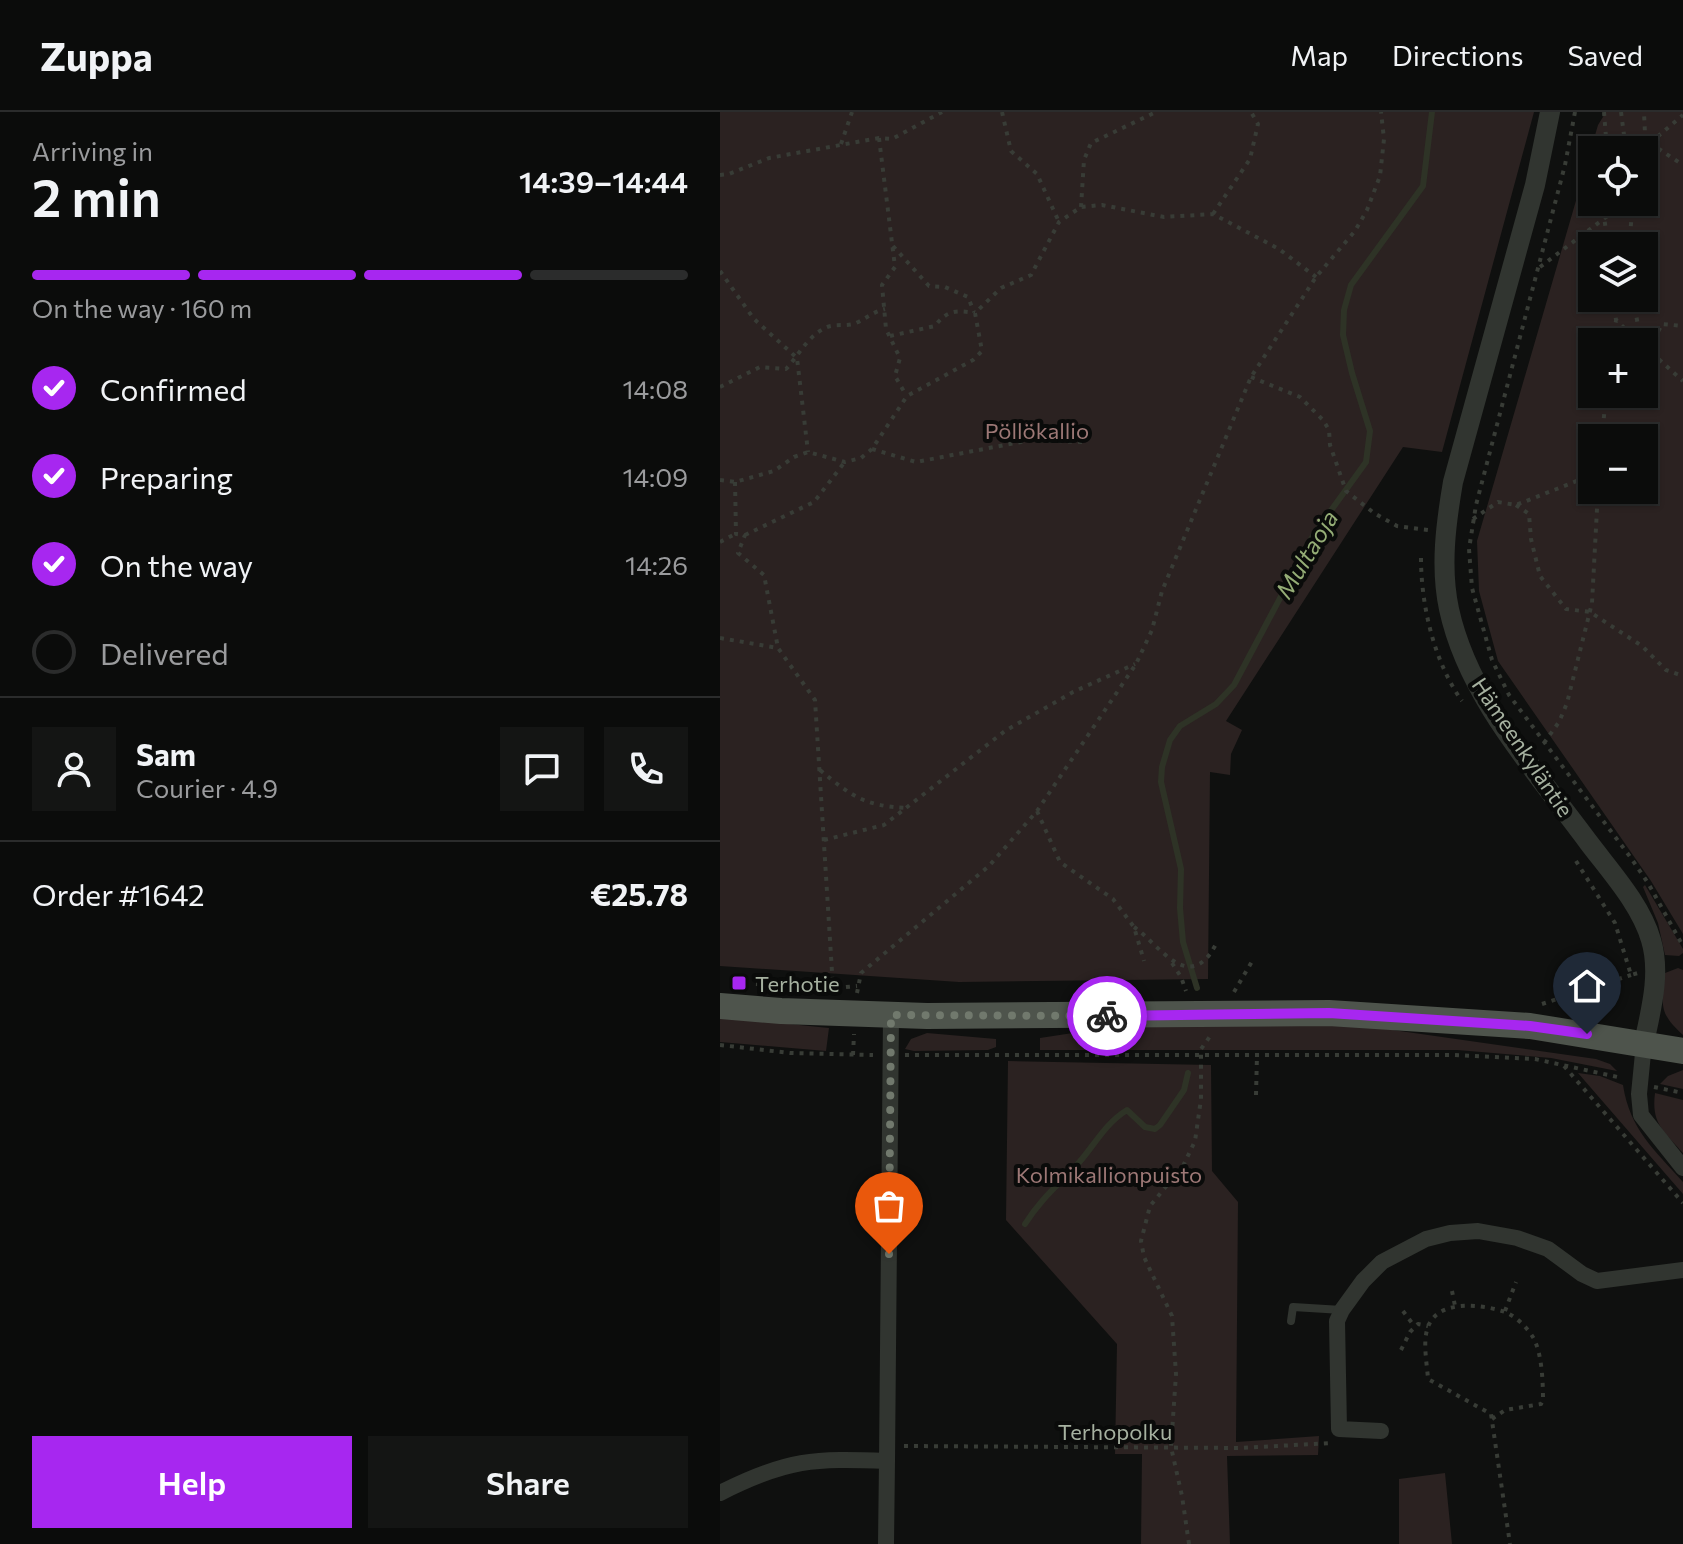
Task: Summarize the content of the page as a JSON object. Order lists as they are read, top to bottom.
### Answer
{
  "streets": {
    "street": ["Hämeenkyläntie"],
    "path": ["Terhopolku"]
  },
  "water": ["Multaoja"],
  "parks": ["Pöllökallio", "Kolmikallionpuisto"],
  "places": {
    "transit": ["Terhotie"]
  },
  "page": {
    "header": "Zuppa",
    "nav": ["Map", "Directions", "Saved"],
    "heading": ["2 min", "Arriving in", "14:39–14:44"],
    "panel": [
      "Sam",
      "Courier · 4.9",
      "Order #1642",
      "€25.78"
    ],
    "map_buttons": ["+", "−"],
    "bar": "On the way · 160 m",
    "list": [
      ["Confirmed", "14:08"],
      ["Preparing", "14:09"],
      ["On the way", "14:26"],
      "Delivered"
    ],
    "buttons": ["Help", "Share"]
  }
}
